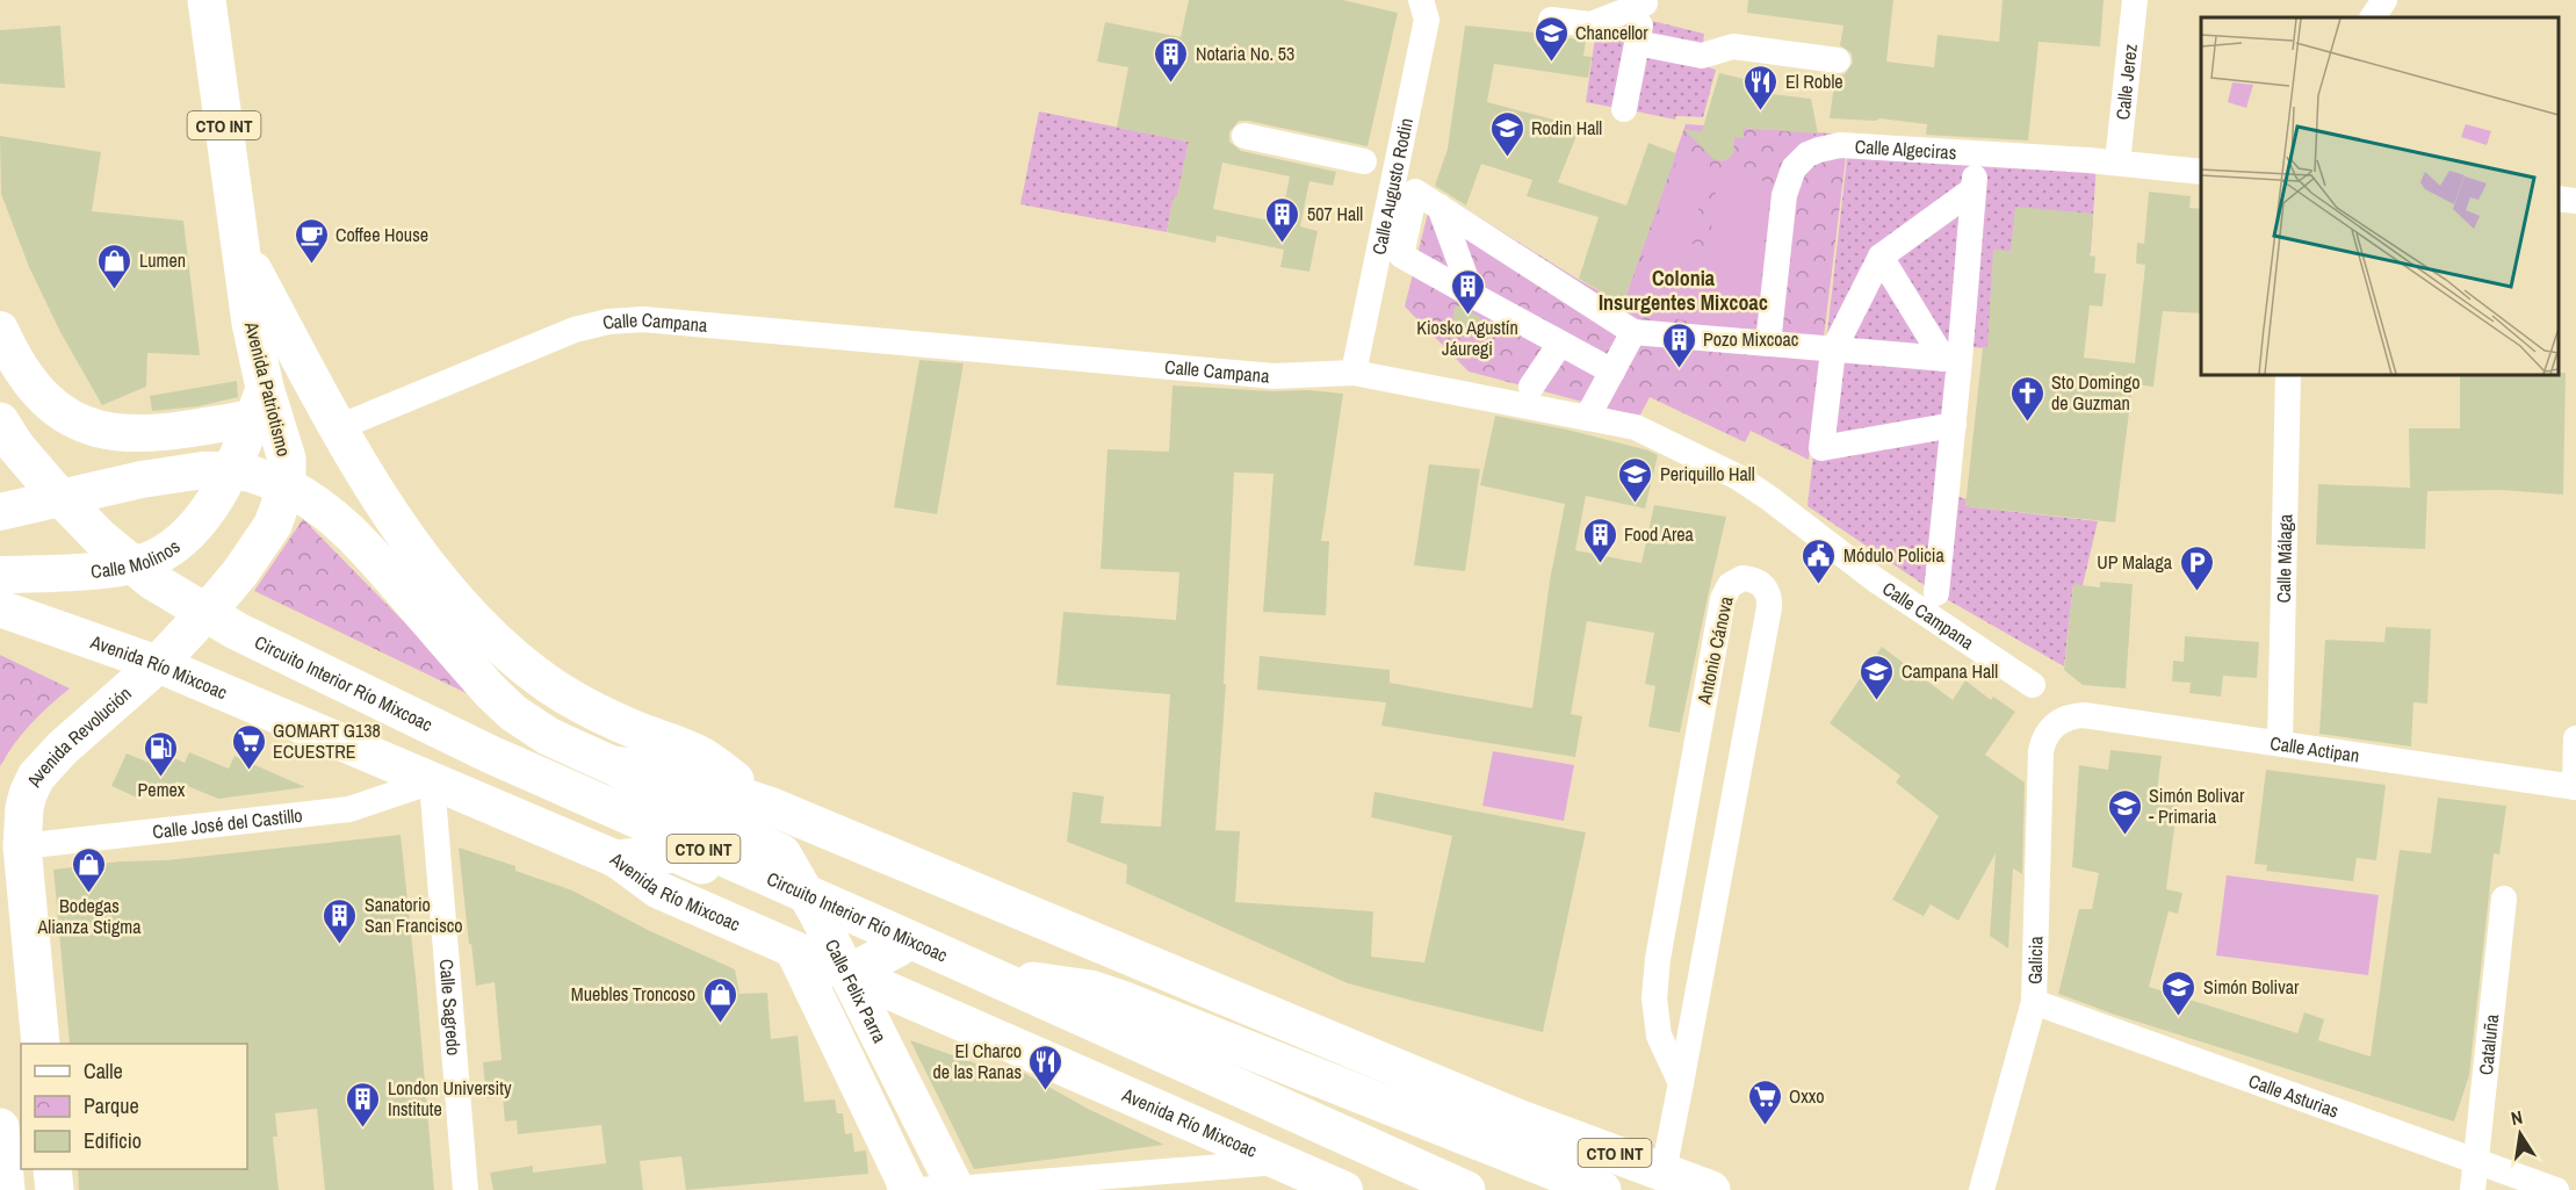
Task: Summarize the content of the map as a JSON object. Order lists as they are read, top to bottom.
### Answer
{
  "streets": {
    "main road": [
      "CTO INT",
      "Avenida Patriotismo",
      "Calle Molinos",
      "Avenida Río Mixcoac",
      "Circuito Interior Río Mixcoac",
      "Avenida Revolución",
      "Calle Felix Parra"
    ],
    "street": [
      "Calle Jerez",
      "Calle Algeciras",
      "Calle Augusto Rodin",
      "Calle Campana",
      "Calle Málaga",
      "Antonio Cánova",
      "Calle Actipan",
      "Calle José del Castillo",
      "Galicia",
      "Calle Sagredo",
      "Cataluña",
      "Calle Asturias"
    ]
  },
  "crossings": [
    ["Calle Jerez", "Calle Algeciras"],
    ["CTO INT", "Calle Campana"],
    ["CTO INT", "Avenida Patriotismo"],
    ["CTO INT", "Antonio Cánova"],
    ["CTO INT", "Avenida Revolución"],
    ["CTO INT", "Calle Felix Parra"],
    ["Calle Augusto Rodin", "Calle Campana"],
    ["Calle Campana", "Avenida Patriotismo"],
    ["Avenida Patriotismo", "Calle Molinos"],
    ["Avenida Patriotismo", "Avenida Revolución"],
    ["Calle Málaga", "Calle Actipan"],
    ["Avenida Río Mixcoac", "Avenida Revolución"],
    ["Avenida Río Mixcoac", "Calle José del Castillo"],
    ["Avenida Río Mixcoac", "Calle Felix Parra"],
    ["Avenida Río Mixcoac", "Calle Sagredo"],
    ["Avenida Revolución", "Calle José del Castillo"],
    ["Calle Actipan", "Galicia"],
    ["Calle José del Castillo", "Calle Sagredo"],
    ["Galicia", "Calle Asturias"],
    ["Cataluña", "Calle Asturias"]
  ],
  "districts": ["Colonia Insurgentes Mixcoac"],
  "places": {
    "school or university": [
      "Chancellor",
      "Rodin Hall",
      "Periquillo Hall",
      "Campana Hall",
      "Simón Bolivar - Primaria",
      "Simón Bolivar"
    ],
    "building": [
      "Notaria No. 53",
      "507 Hall",
      "Kiosko Agustín Jáuregi",
      "Pozo Mixcoac",
      "Food Area",
      "Sanatorio San Francisco",
      "London University Institute"
    ],
    "restaurant": ["El Roble", "El Charco de las Ranas"],
    "cafe": ["Coffee House"],
    "shop": ["Lumen", "Bodegas Alianza Stigma", "Muebles Troncoso"],
    "church": ["Sto Domingo de Guzman"],
    "public building": ["Módulo Policia"],
    "parking": ["UP Malaga"],
    "supermarket": ["GOMART G138 ECUESTRE", "Oxxo"],
    "fuel station": ["Pemex"]
  },
  "legend": ["Calle", "Parque", "Edificio"],
  "north": "top"
}
